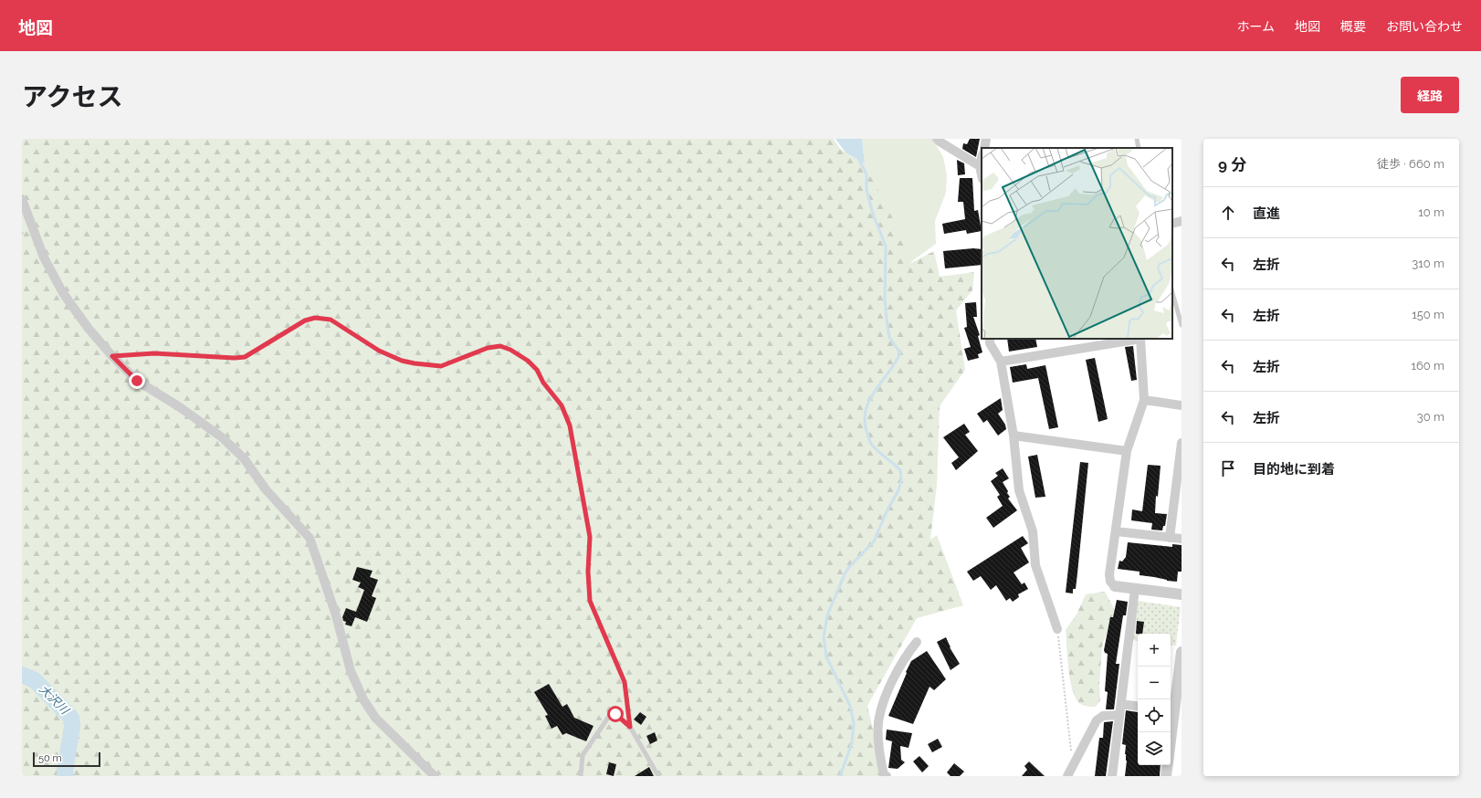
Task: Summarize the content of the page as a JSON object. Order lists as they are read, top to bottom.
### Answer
{
  "water": ["大沢川"],
  "scale_bar": "50 m",
  "page": {
    "header": "地図",
    "nav": [
      "ホーム",
      "地図",
      "概要",
      "お問い合わせ"
    ],
    "title": "アクセス",
    "buttons": "経路",
    "heading": ["9 分", "徒歩 · 660 m"],
    "list": [
      ["直進", "10 m"],
      ["左折", "310 m"],
      ["左折", "150 m"],
      ["左折", "160 m"],
      ["左折", "30 m"],
      "目的地に到着"
    ],
    "map_buttons": ["+", "−"],
    "scale": "50 m"
  }
}
